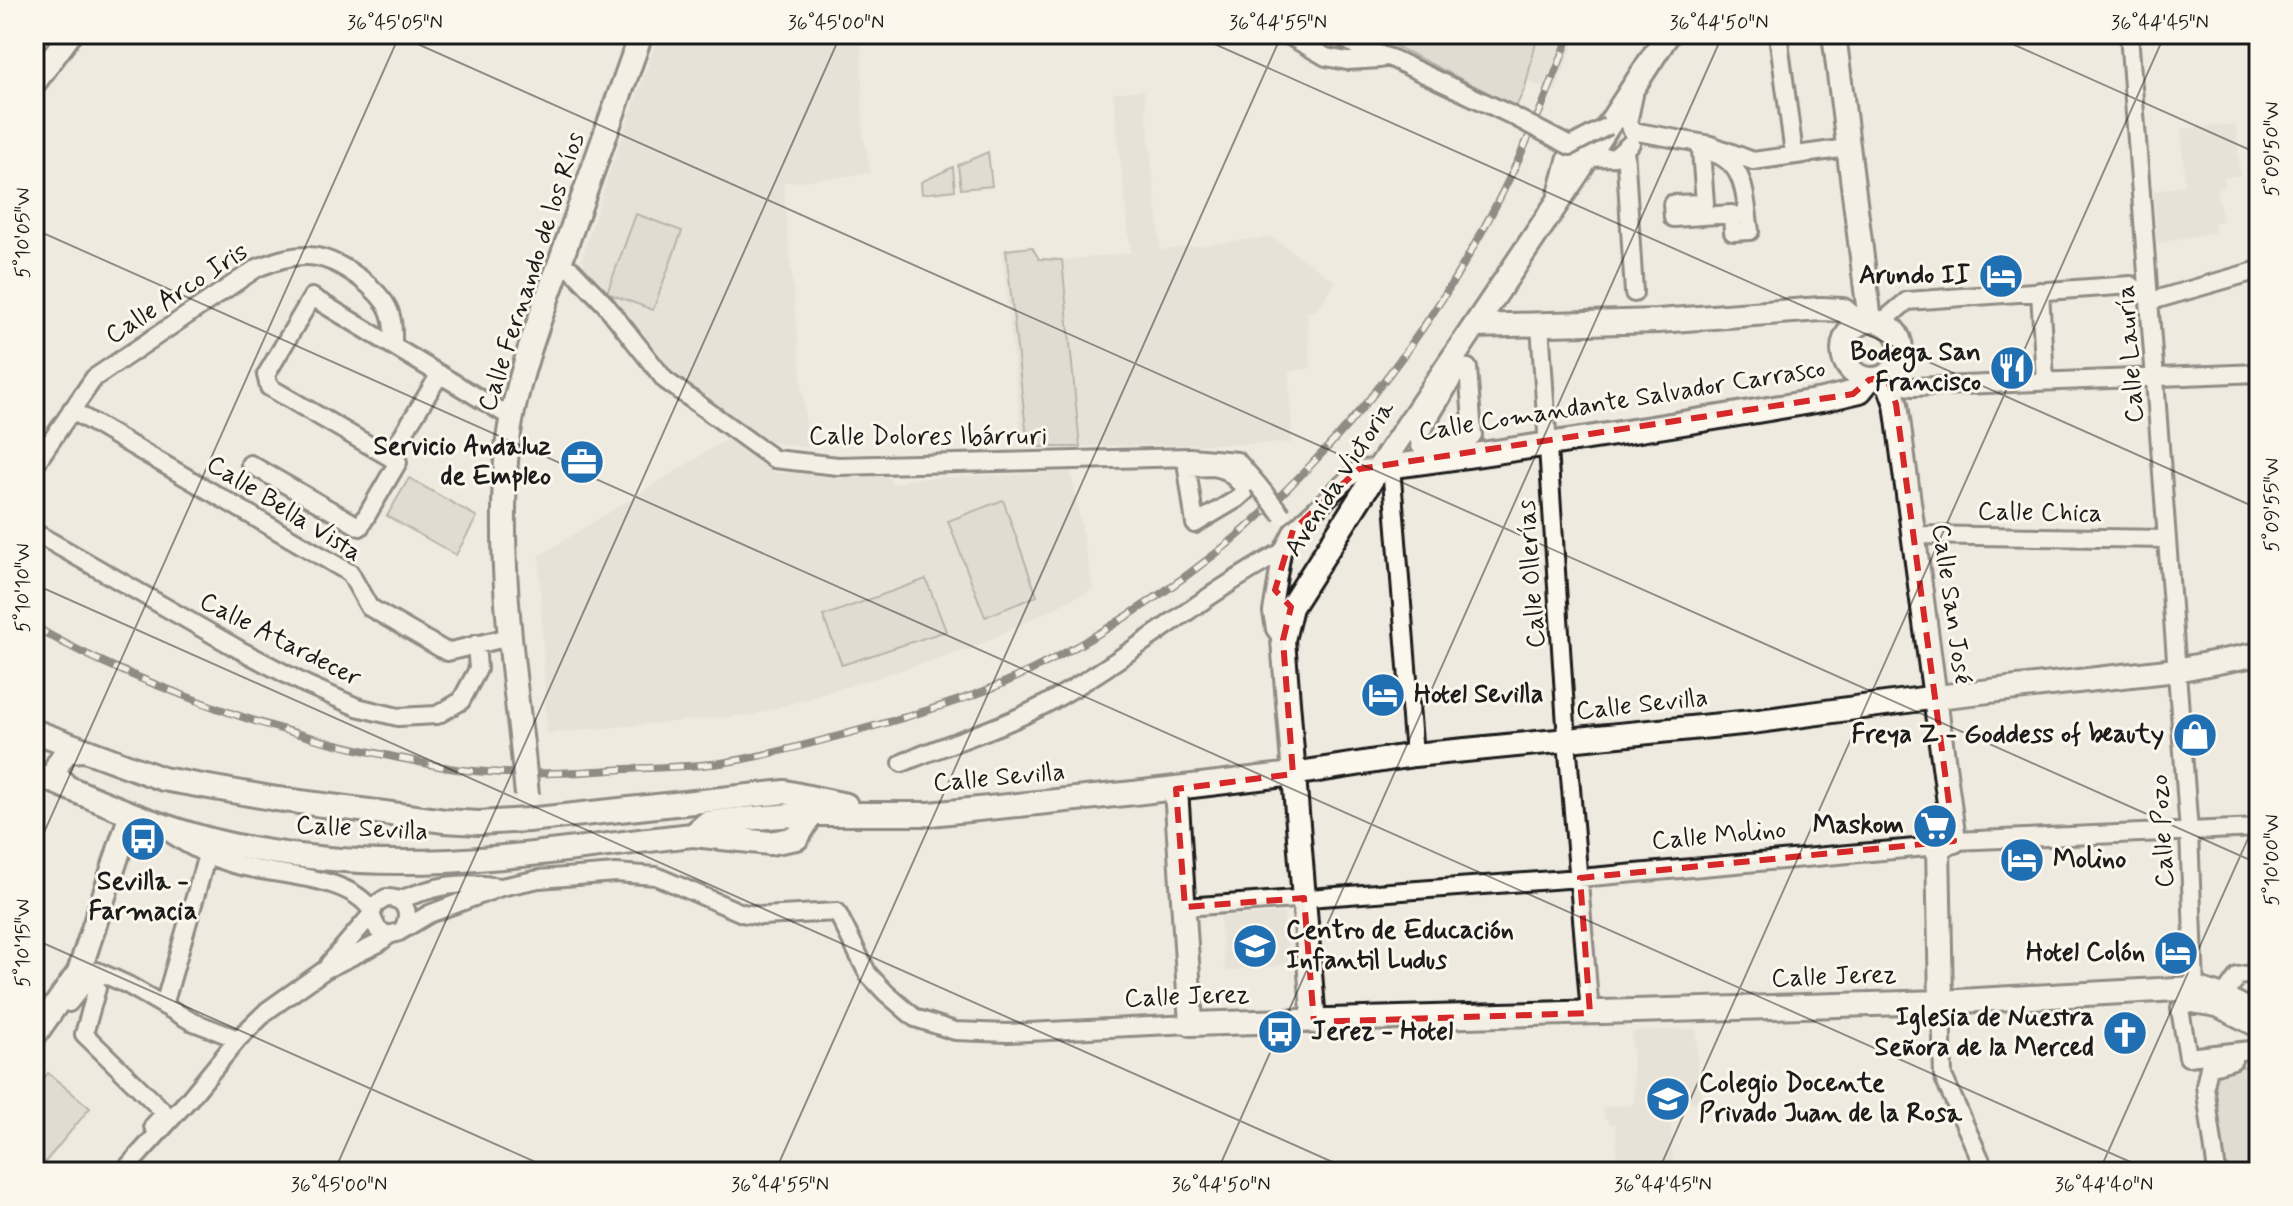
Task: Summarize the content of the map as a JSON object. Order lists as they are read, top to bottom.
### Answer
{
  "streets": {
    "main road": [
      "Calle Fernando de los Ríos",
      "Calle Comandante Salvador Carrasco",
      "Avenida Victoria",
      "Calle San José",
      "Calle Sevilla",
      "Calle Jerez"
    ],
    "street": [
      "Calle Arco Iris",
      "Calle Lauría",
      "Calle Dolores Ibárruri",
      "Calle Bella Vista",
      "Calle Chica",
      "Calle Ollerías",
      "Calle Atardecer",
      "Calle Pozo",
      "Calle Molino"
    ]
  },
  "crossings": [
    ["Calle Fernando de los Ríos", "Calle Dolores Ibárruri"],
    ["Calle Fernando de los Ríos", "Calle Bella Vista"],
    ["Calle Fernando de los Ríos", "Calle Sevilla"],
    ["Calle Arco Iris", "Calle Bella Vista"],
    ["Calle Lauría", "Calle Chica"],
    ["Calle Lauría", "Calle Sevilla"],
    ["Calle Lauría", "Calle Pozo"],
    ["Calle Comandante Salvador Carrasco", "Avenida Victoria"],
    ["Calle Comandante Salvador Carrasco", "Calle Ollerías"],
    ["Calle Comandante Salvador Carrasco", "Calle San José"],
    ["Avenida Victoria", "Calle Sevilla"],
    ["Avenida Victoria", "Calle Molino"],
    ["Avenida Victoria", "Calle Jerez"],
    ["Calle Bella Vista", "Calle Atardecer"],
    ["Calle Chica", "Calle San José"],
    ["Calle Ollerías", "Calle Sevilla"],
    ["Calle Ollerías", "Calle Molino"],
    ["Calle Ollerías", "Calle Jerez"],
    ["Calle San José", "Calle Sevilla"],
    ["Calle San José", "Calle Molino"],
    ["Calle San José", "Calle Jerez"],
    ["Calle Sevilla", "Calle Pozo"],
    ["Calle Pozo", "Calle Molino"],
    ["Calle Pozo", "Calle Jerez"]
  ],
  "places": {
    "hotel": [
      "Arundo II",
      "Hotel Sevilla",
      "Molino",
      "Hotel Colón"
    ],
    "restaurant": ["Bodega San Francisco"],
    "office": ["Servicio Andaluz de Empleo"],
    "shop": ["Freya Z - Goddess of beauty"],
    "supermarket": ["Maskom"],
    "bus stop": ["Sevilla - Farmacia", "Jerez - Hotel"],
    "school or university": ["Centro de Educación Infantil Ludus", "Colegio Docente Privado Juan de la Rosa"],
    "church": ["Iglesia de Nuestra Señora de la Merced"]
  },
  "coordinates": [
    "36°45'05\"N",
    "36°45'00\"N",
    "36°44'55\"N",
    "36°44'50\"N",
    "36°44'45\"N",
    "5°09'50\"W",
    "5°10'05\"W",
    "5°09'55\"W",
    "5°10'10\"W",
    "5°10'00\"W",
    "5°10'15\"W",
    "36°44'40\"N"
  ]
}
